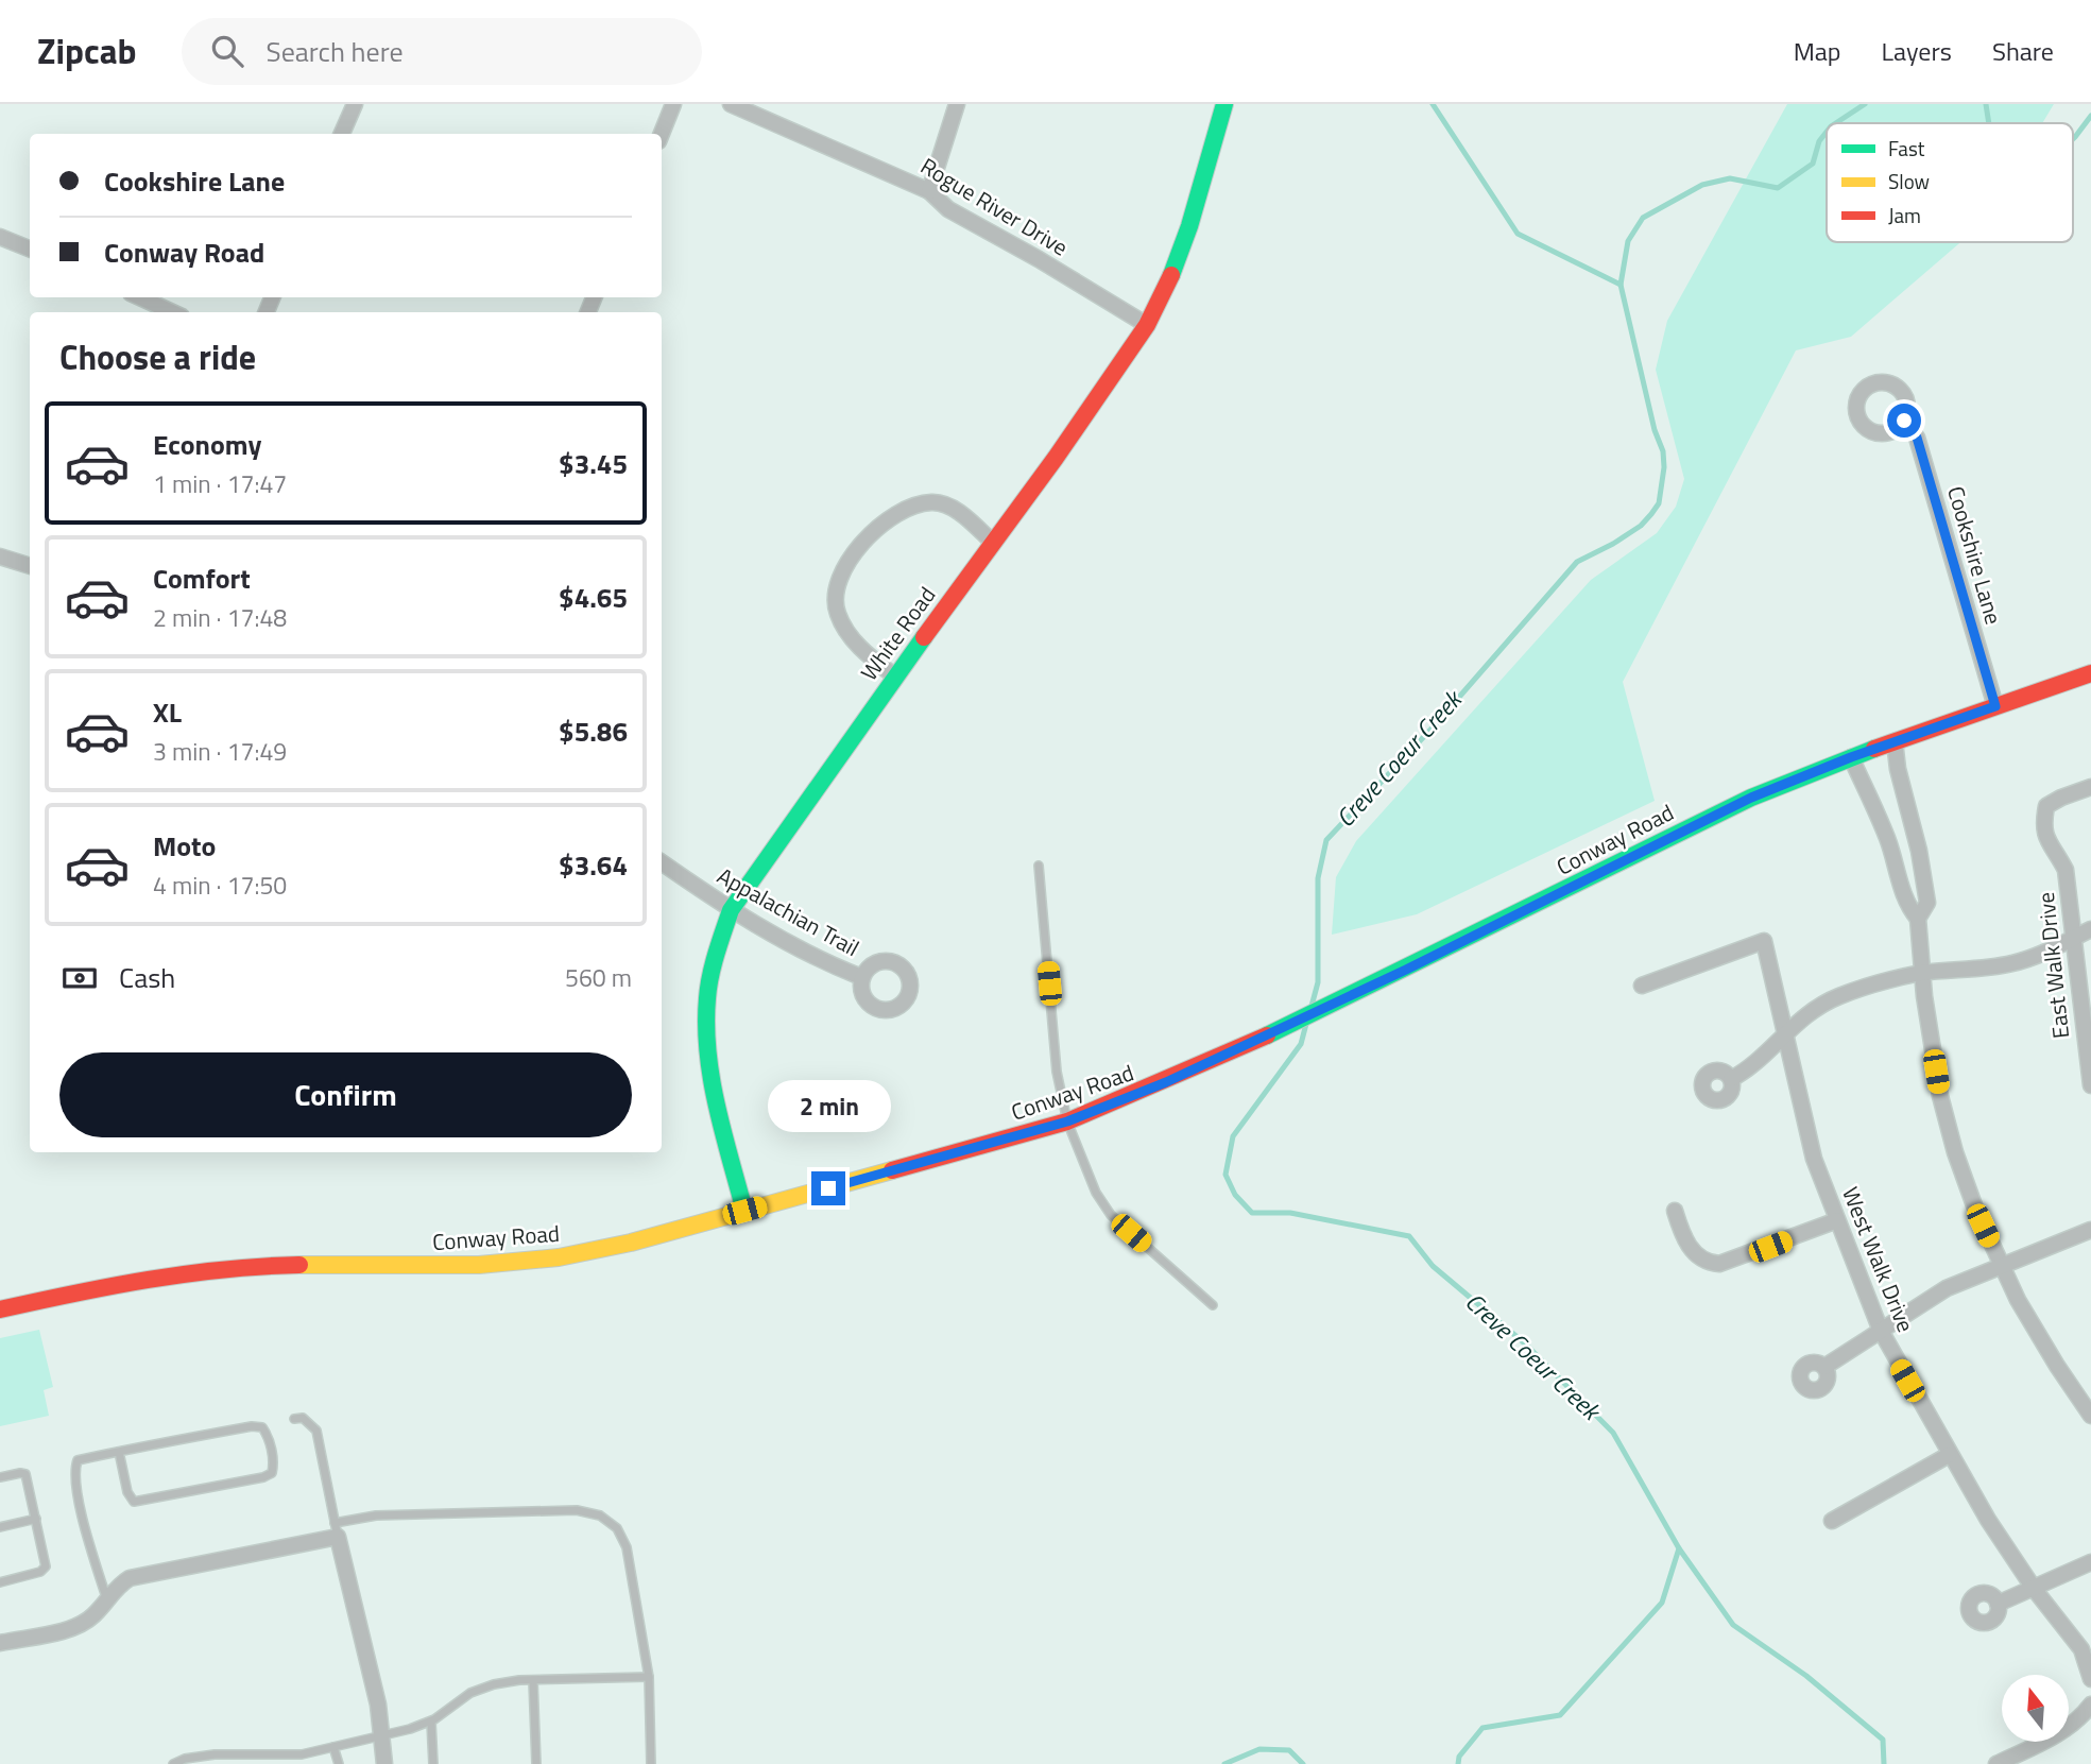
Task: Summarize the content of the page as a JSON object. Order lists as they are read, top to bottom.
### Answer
{
  "streets": {
    "street": [
      "Rogue River Drive",
      "Cookshire Lane",
      "White Road",
      "Conway Road",
      "Appalachian Trail",
      "East Walk Drive",
      "West Walk Drive"
    ]
  },
  "crossings": [
    ["Rogue River Drive", "White Road"],
    ["Cookshire Lane", "Conway Road"],
    ["White Road", "Conway Road"],
    ["White Road", "Appalachian Trail"]
  ],
  "water": ["Creve Coeur Creek"],
  "legend": ["Fast", "Slow", "Jam"],
  "north": "top",
  "page": {
    "header": "Zipcab",
    "search": "Search here",
    "nav": ["Map", "Layers", "Share"],
    "banner": ["Cookshire Lane", "Conway Road"],
    "heading": "Choose a ride",
    "list": [
      {
        "name": "Economy",
        "note": "1 min · 17:47",
        "value": "$3.45"
      },
      {
        "name": "Comfort",
        "note": "2 min · 17:48",
        "value": "$4.65"
      },
      {
        "name": "XL",
        "note": "3 min · 17:49",
        "value": "$5.86"
      },
      {
        "name": "Moto",
        "note": "4 min · 17:50",
        "value": "$3.64"
      }
    ],
    "pay": ["Cash", "560 m"],
    "buttons": "Confirm",
    "bubble": "2 min"
  }
}
